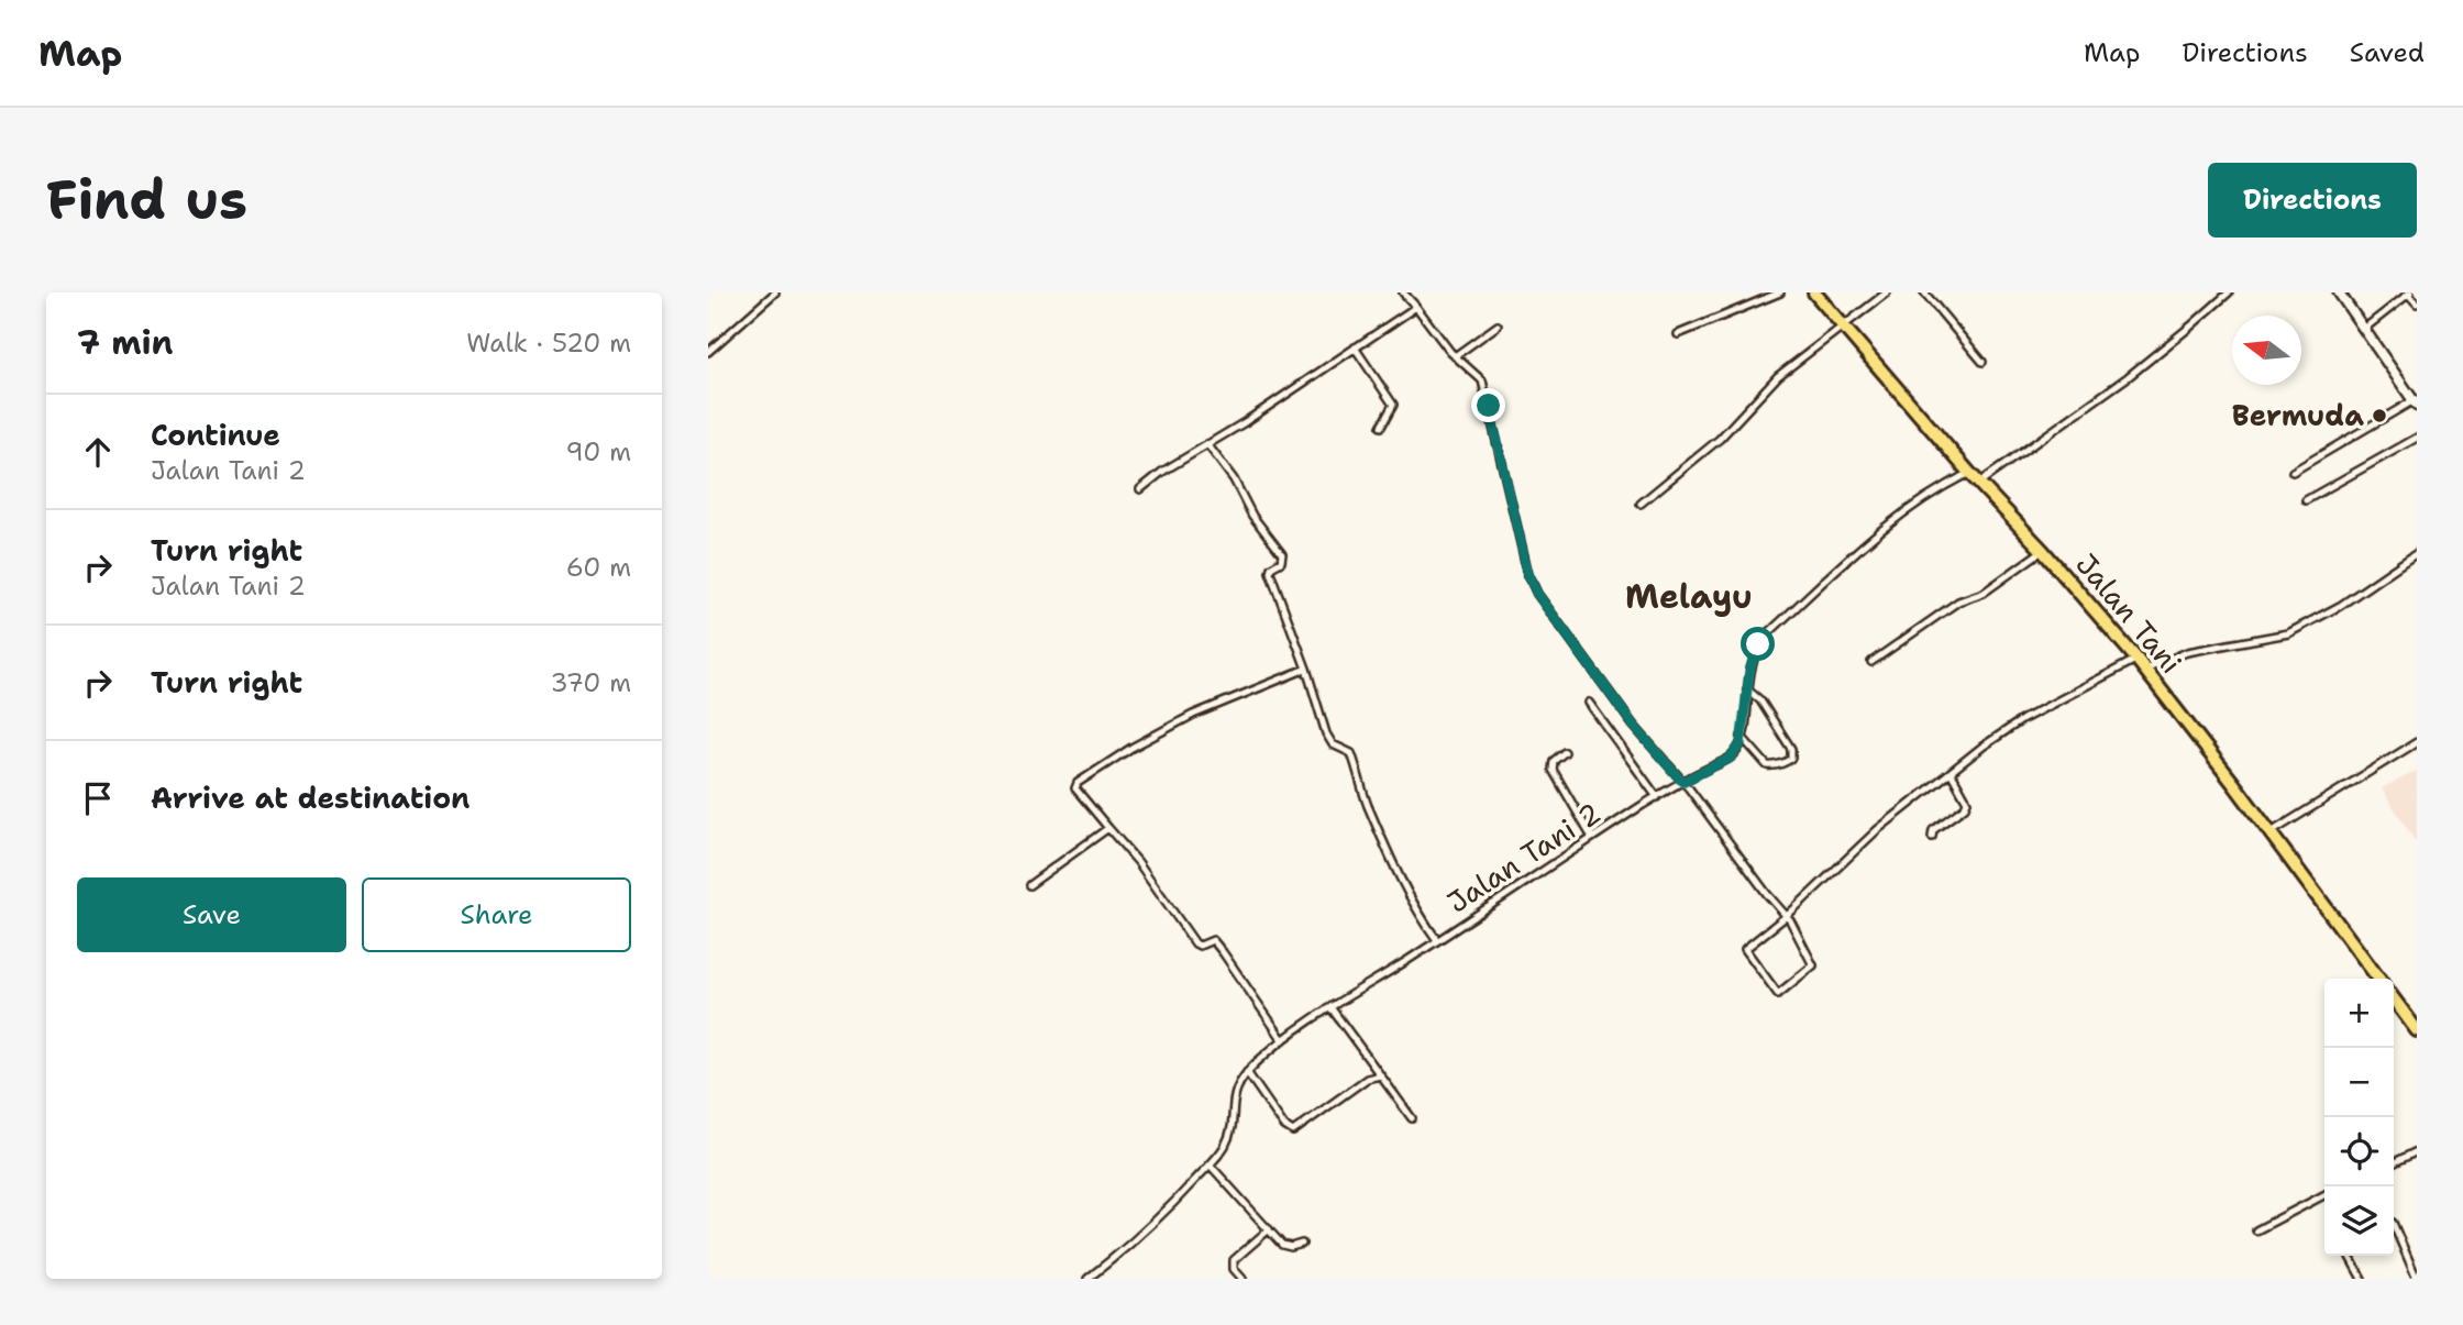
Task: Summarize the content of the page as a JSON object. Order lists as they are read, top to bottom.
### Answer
{
  "streets": {
    "highway": ["Jalan Tani"],
    "street": ["Jalan Tani 2"]
  },
  "districts": ["Melayu"],
  "places": ["Bermuda"],
  "north": "left",
  "page": {
    "header": "Map",
    "nav": ["Map", "Directions", "Saved"],
    "buttons": [
      "Directions",
      ["Save", "Share"]
    ],
    "title": "Find us",
    "heading": ["7 min", "Walk · 520 m"],
    "list": [
      ["Continue", "Jalan Tani 2", "90 m"],
      ["Turn right", "Jalan Tani 2", "60 m"],
      ["Turn right", "370 m"],
      "Arrive at destination"
    ],
    "map_buttons": ["+", "−"]
  }
}
